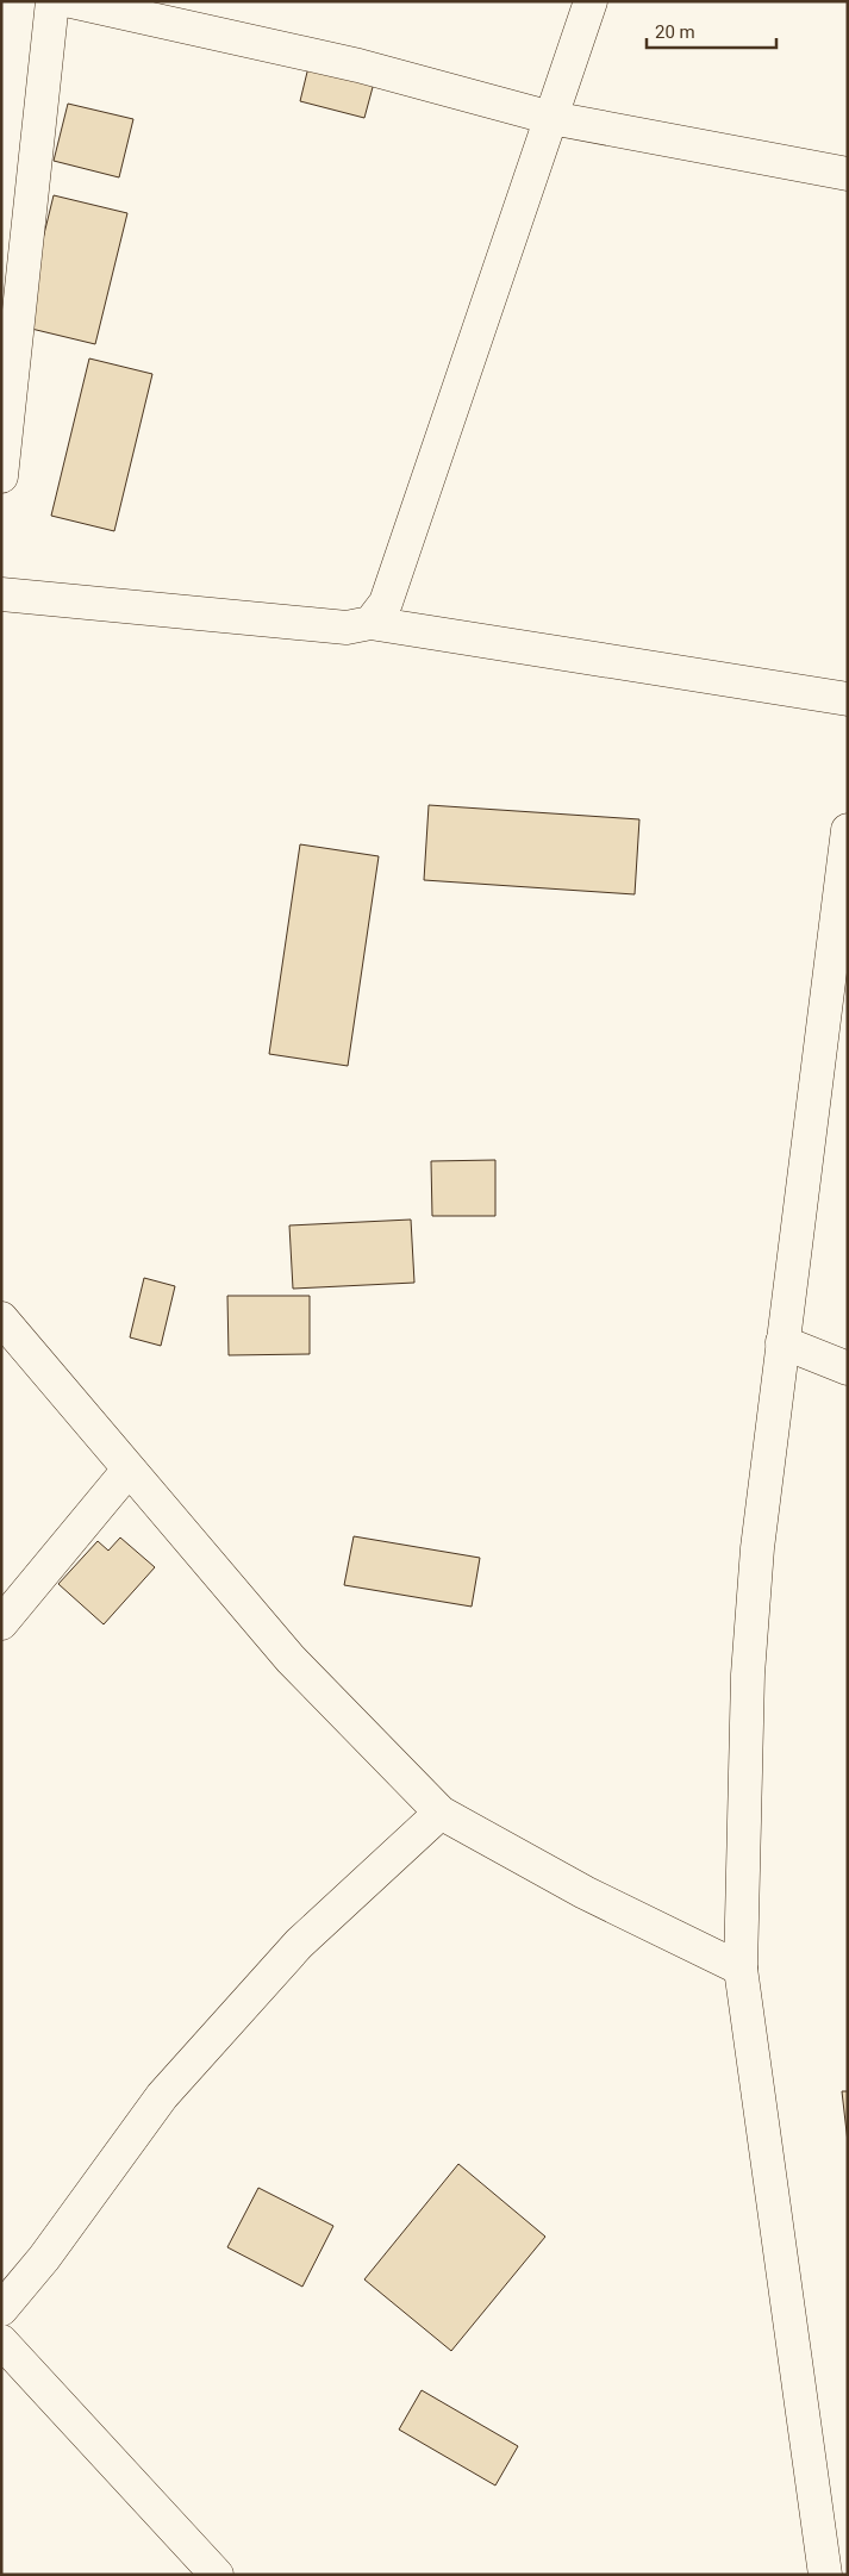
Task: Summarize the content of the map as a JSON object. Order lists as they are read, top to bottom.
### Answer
{
  "scale_bar": "20 m"
}
